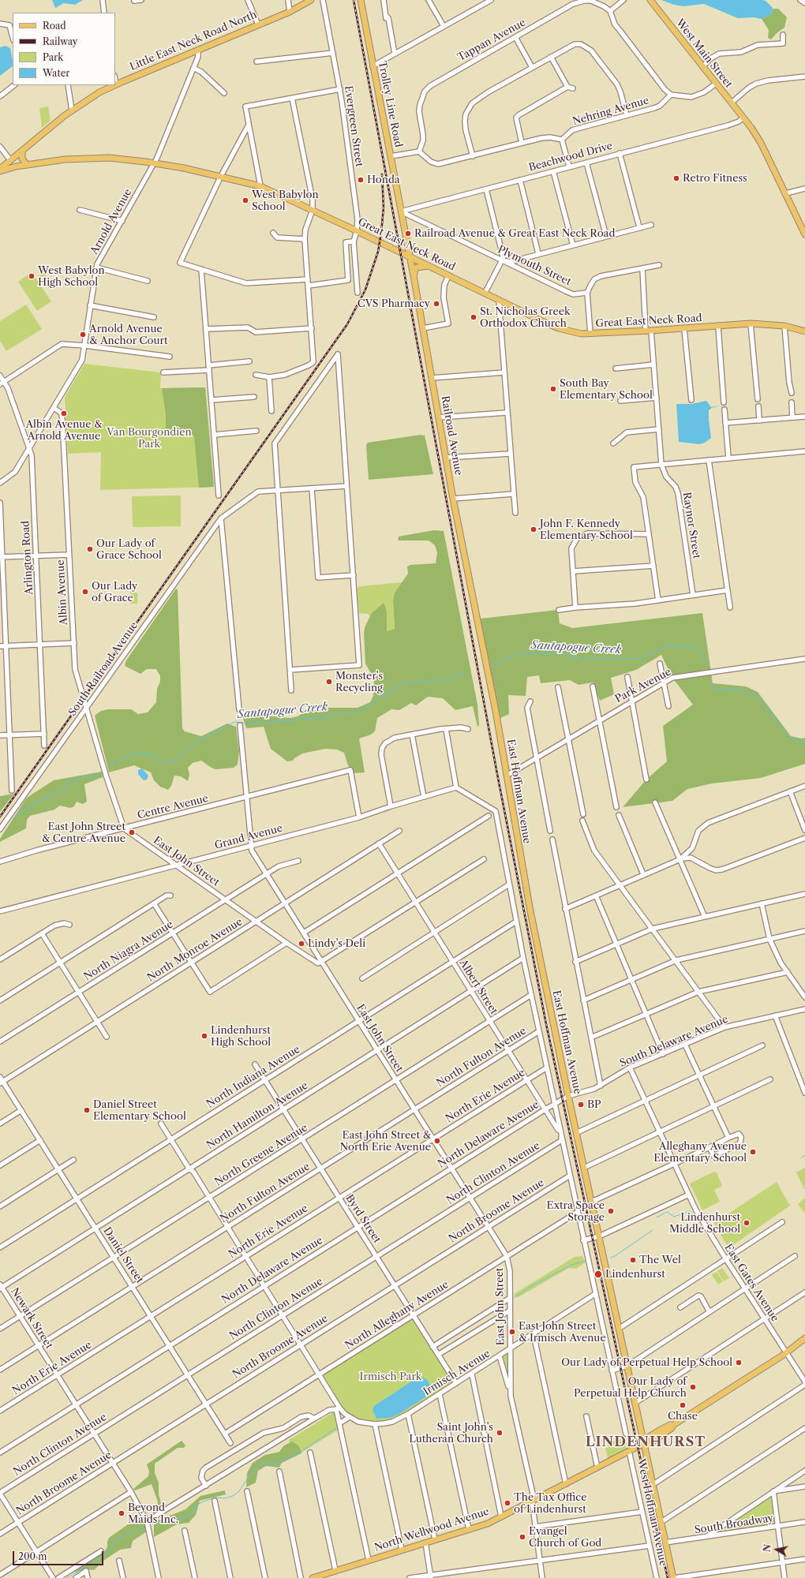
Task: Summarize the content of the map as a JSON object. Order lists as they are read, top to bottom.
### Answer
{
  "streets": {
    "main road": [
      "Little East Neck Road North",
      "West Main Street",
      "Trolley Line Road",
      "Great East Neck Road",
      "Railroad Avenue",
      "East Hoffman Avenue",
      "West Hoffman Avenue",
      "North Wellwood Avenue"
    ],
    "street": [
      "Tappan Avenue",
      "Nehring Avenue",
      "Evergreen Street",
      "Beachwood Drive",
      "Arnold Avenue",
      "Plymouth Street",
      "Raynor Street",
      "Arlington Road",
      "Albin Avenue",
      "South Railroad Avenue",
      "Park Avenue",
      "Centre Avenue",
      "Grand Avenue",
      "East John Street",
      "North Monroe Avenue",
      "North Niagra Avenue",
      "Albert Street",
      "South Delaware Avenue",
      "North Fulton Avenue",
      "North Indiana Avenue",
      "North Erie Avenue",
      "North Hamilton Avenue",
      "North Delaware Avenue",
      "North Greene Avenue",
      "North Clinton Avenue",
      "North Broome Avenue",
      "Byrd Street",
      "Daniel Street",
      "East Gates Avenue",
      "North Alleghany Avenue",
      "Newark Street",
      "Irmisch Avenue",
      "South Broadway"
    ]
  },
  "crossings": [
    ["Little East Neck Road North", "Arnold Avenue"],
    ["West Main Street", "Beachwood Drive"],
    ["Trolley Line Road", "Beachwood Drive"],
    ["Trolley Line Road", "Plymouth Street"],
    ["Trolley Line Road", "Railroad Avenue"],
    ["Evergreen Street", "Great East Neck Road"],
    ["Beachwood Drive", "Plymouth Street"],
    ["Beachwood Drive", "Railroad Avenue"],
    ["Arnold Avenue", "Great East Neck Road"],
    ["Arnold Avenue", "Arlington Road"],
    ["Arnold Avenue", "Albin Avenue"],
    ["Great East Neck Road", "Railroad Avenue"],
    ["Great East Neck Road", "Raynor Street"],
    ["Plymouth Street", "Railroad Avenue"],
    ["Railroad Avenue", "East Hoffman Avenue"],
    ["Albin Avenue", "South Railroad Avenue"],
    ["Albin Avenue", "Centre Avenue"],
    ["Albin Avenue", "East John Street"],
    ["Park Avenue", "East Hoffman Avenue"],
    ["East Hoffman Avenue", "South Delaware Avenue"],
    ["East Hoffman Avenue", "West Hoffman Avenue"],
    ["East Hoffman Avenue", "North Wellwood Avenue"],
    ["Centre Avenue", "Grand Avenue"],
    ["Centre Avenue", "East John Street"],
    ["Grand Avenue", "East John Street"],
    ["East John Street", "North Monroe Avenue"],
    ["East John Street", "North Niagra Avenue"],
    ["East John Street", "North Fulton Avenue"],
    ["East John Street", "North Indiana Avenue"],
    ["East John Street", "North Erie Avenue"],
    ["East John Street", "North Hamilton Avenue"],
    ["East John Street", "North Delaware Avenue"],
    ["East John Street", "North Greene Avenue"],
    ["East John Street", "North Clinton Avenue"],
    ["East John Street", "North Broome Avenue"],
    ["East John Street", "North Alleghany Avenue"],
    ["East John Street", "Irmisch Avenue"],
    ["East John Street", "North Wellwood Avenue"],
    ["North Monroe Avenue", "Albert Street"],
    ["North Monroe Avenue", "Daniel Street"],
    ["Albert Street", "North Fulton Avenue"],
    ["Albert Street", "North Indiana Avenue"],
    ["Albert Street", "North Erie Avenue"],
    ["Albert Street", "North Hamilton Avenue"],
    ["Albert Street", "North Delaware Avenue"],
    ["Albert Street", "North Greene Avenue"],
    ["Albert Street", "North Clinton Avenue"],
    ["South Delaware Avenue", "North Delaware Avenue"],
    ["South Delaware Avenue", "East Gates Avenue"],
    ["North Fulton Avenue", "Byrd Street"],
    ["North Fulton Avenue", "Daniel Street"],
    ["North Fulton Avenue", "Newark Street"],
    ["North Indiana Avenue", "Byrd Street"],
    ["North Indiana Avenue", "Daniel Street"],
    ["North Erie Avenue", "Byrd Street"],
    ["North Erie Avenue", "Daniel Street"],
    ["North Erie Avenue", "Newark Street"],
    ["North Hamilton Avenue", "Byrd Street"],
    ["North Hamilton Avenue", "Daniel Street"],
    ["North Hamilton Avenue", "Newark Street"],
    ["North Delaware Avenue", "Byrd Street"],
    ["North Delaware Avenue", "Daniel Street"],
    ["North Delaware Avenue", "Newark Street"],
    ["North Greene Avenue", "Byrd Street"],
    ["North Greene Avenue", "Daniel Street"],
    ["North Greene Avenue", "Newark Street"],
    ["North Clinton Avenue", "Byrd Street"],
    ["North Clinton Avenue", "Daniel Street"],
    ["North Clinton Avenue", "Newark Street"],
    ["North Broome Avenue", "Byrd Street"],
    ["North Broome Avenue", "Daniel Street"],
    ["North Broome Avenue", "Newark Street"],
    ["Byrd Street", "North Alleghany Avenue"],
    ["Byrd Street", "Irmisch Avenue"],
    ["Daniel Street", "North Alleghany Avenue"],
    ["East Gates Avenue", "North Wellwood Avenue"],
    ["West Hoffman Avenue", "South Broadway"],
    ["West Hoffman Avenue", "North Wellwood Avenue"]
  ],
  "districts": ["LINDENHURST"],
  "water": ["Santapogue Creek"],
  "parks": ["Van Bourgondien Park", "Irmisch Park"],
  "places": [
    "Retro Fitness",
    "Honda",
    "West Babylon School",
    "Railroad Avenue & Great East Neck Road",
    "West Babylon High School",
    "CVS Pharmacy",
    "St. Nicholas Greek Orthodox Church",
    "Arnold Avenue & Anchor Court",
    "South Bay Elementary School",
    "Albin Avenue & Arnold Avenue",
    "John F. Kennedy Elementary School",
    "Our Lady of Grace School",
    "Our Lady of Grace",
    "Monster's Recycling",
    "East John Street & Centre Avenue",
    "Lindy's Deli",
    "Lindenhurst High School",
    "BP",
    "Daniel Street Elementary School",
    "East John Street & North Erie Avenue",
    "Alleghany Avenue Elementary School",
    "Extra Space Storage",
    "Lindenhurst Middle School",
    "The Wel",
    "Lindenhurst",
    "East John Street & Irmisch Avenue",
    "Our Lady of Perpetual Help School",
    "Our Lady of Perpetual Help Church",
    "Chase",
    "Saint John's Lutheran Church",
    "The Tax Office of Lindenhurst",
    "Beyond Maids Inc.",
    "Evangel Church of God"
  ],
  "legend": [
    "Road",
    "Railway",
    "Park",
    "Water"
  ],
  "scale_bar": "200 m",
  "north": "left"
}
